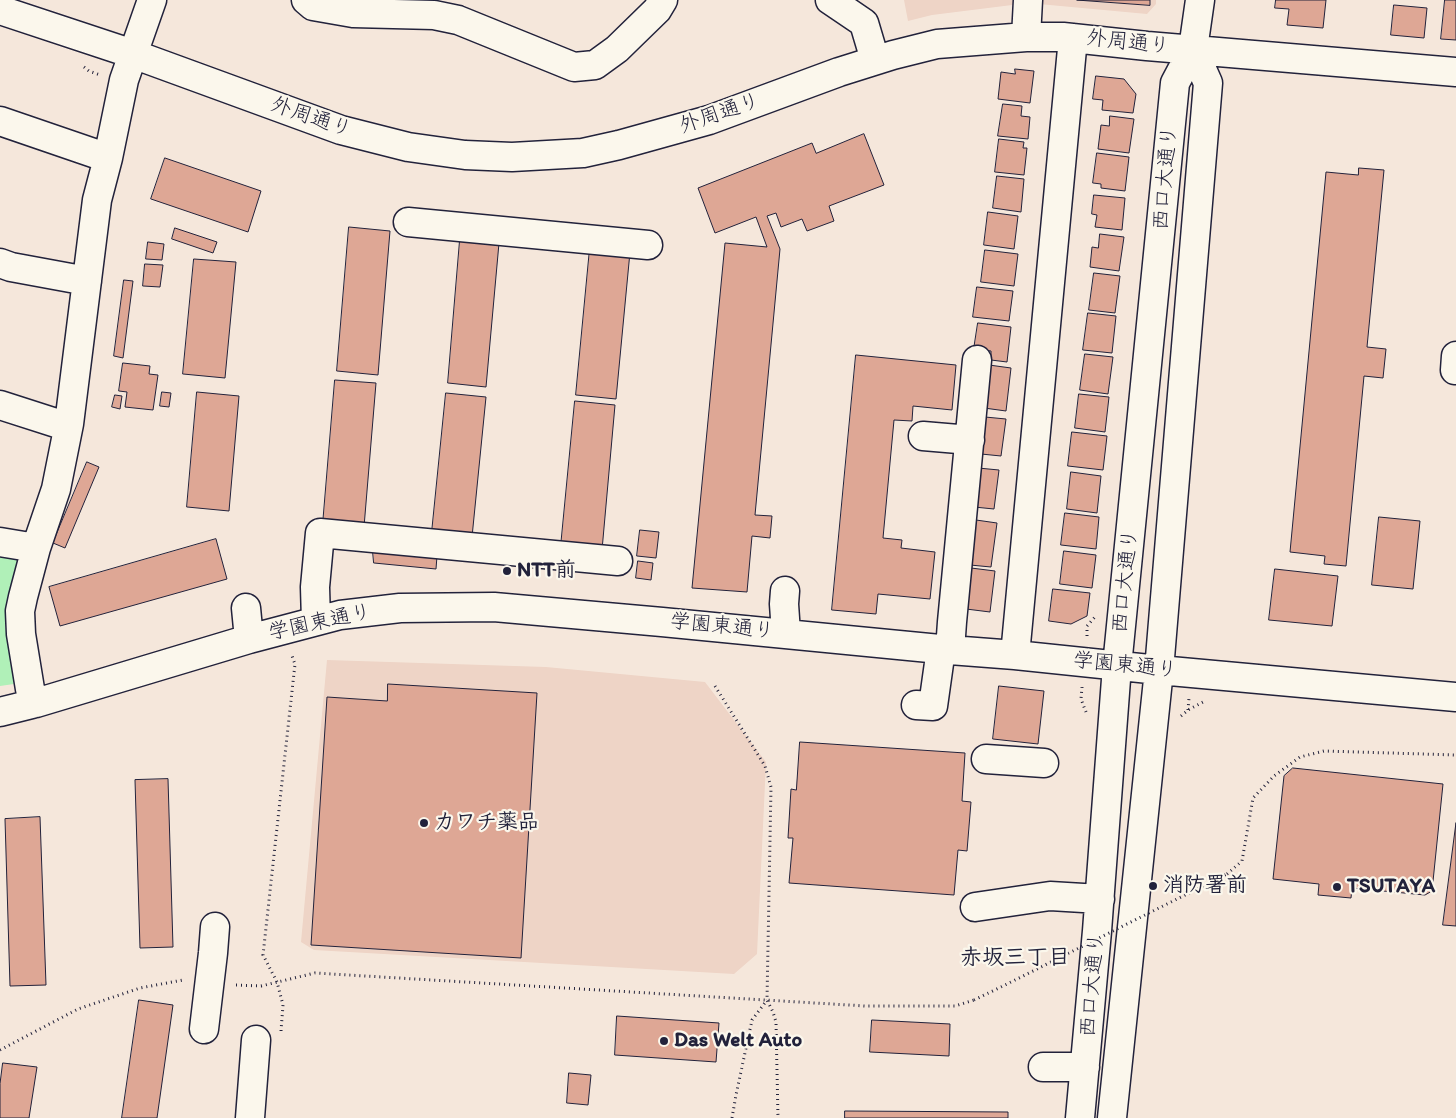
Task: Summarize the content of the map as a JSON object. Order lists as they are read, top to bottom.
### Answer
{
  "streets": {
    "street": ["外周通り", "西口大通り", "学園東通り"]
  },
  "crossings": [
    ["外周通り", "西口大通り"],
    ["西口大通り", "学園東通り"]
  ],
  "districts": ["赤坂三丁目"],
  "places": [
    "NTT前",
    "カワチ薬品",
    "消防署前",
    "TSUTAYA",
    "Das Welt Auto"
  ]
}
